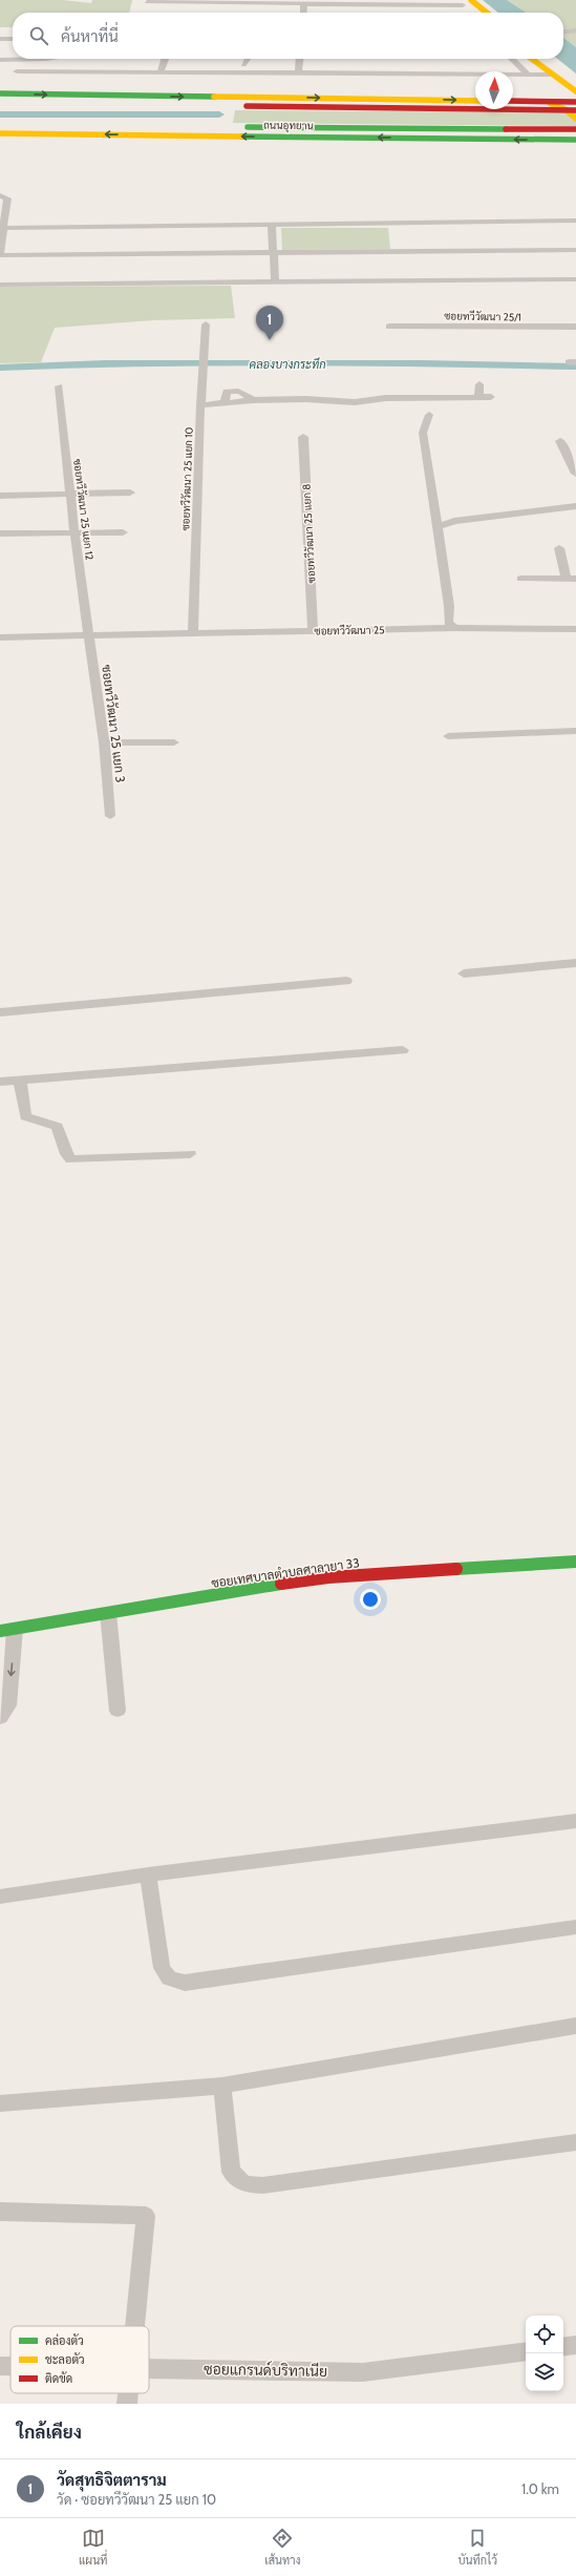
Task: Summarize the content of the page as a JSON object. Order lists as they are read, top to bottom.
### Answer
{
  "streets": {
    "street": [
      "ถนนอุทยาน",
      "ซอยทวีวัฒนา 25/1",
      "ซอยทวีวัฒนา 25 แยก 10",
      "ซอยทวีวัฒนา 25 แยก 12",
      "ซอยทวีวัฒนา 25 แยก 8",
      "ซอยทวีวัฒนา 25",
      "ซอยทวีวัฒนา 25 แยก 3",
      "ซอยเทศบาลตำบลศาลายา 33",
      "ซอยแกรนด์บริทาเนีย"
    ]
  },
  "crossings": [
    ["ซอยทวีวัฒนา 25 แยก 10", "ซอยทวีวัฒนา 25"],
    ["ซอยทวีวัฒนา 25 แยก 12", "ซอยทวีวัฒนา 25"],
    ["ซอยทวีวัฒนา 25 แยก 12", "ซอยทวีวัฒนา 25 แยก 3"],
    ["ซอยทวีวัฒนา 25 แยก 8", "ซอยทวีวัฒนา 25"],
    ["ซอยทวีวัฒนา 25", "ซอยทวีวัฒนา 25 แยก 3"]
  ],
  "water": ["คลองบางกระทึก"],
  "legend": ["คล่องตัว", "ชะลอตัว", "ติดขัด"],
  "north": "top",
  "page": {
    "search": "ค้นหาที่นี่",
    "pins": "1",
    "heading": "ใกล้เคียง",
    "list": [
      {
        "mark": "1",
        "name": "วัดสุทธิจิตตาราม",
        "note": "วัด · ซอยทวีวัฒนา 25 แยก 10",
        "value": "1.0 km"
      }
    ],
    "nav": ["แผนที่", "เส้นทาง", "บันทึกไว้"]
  }
}
